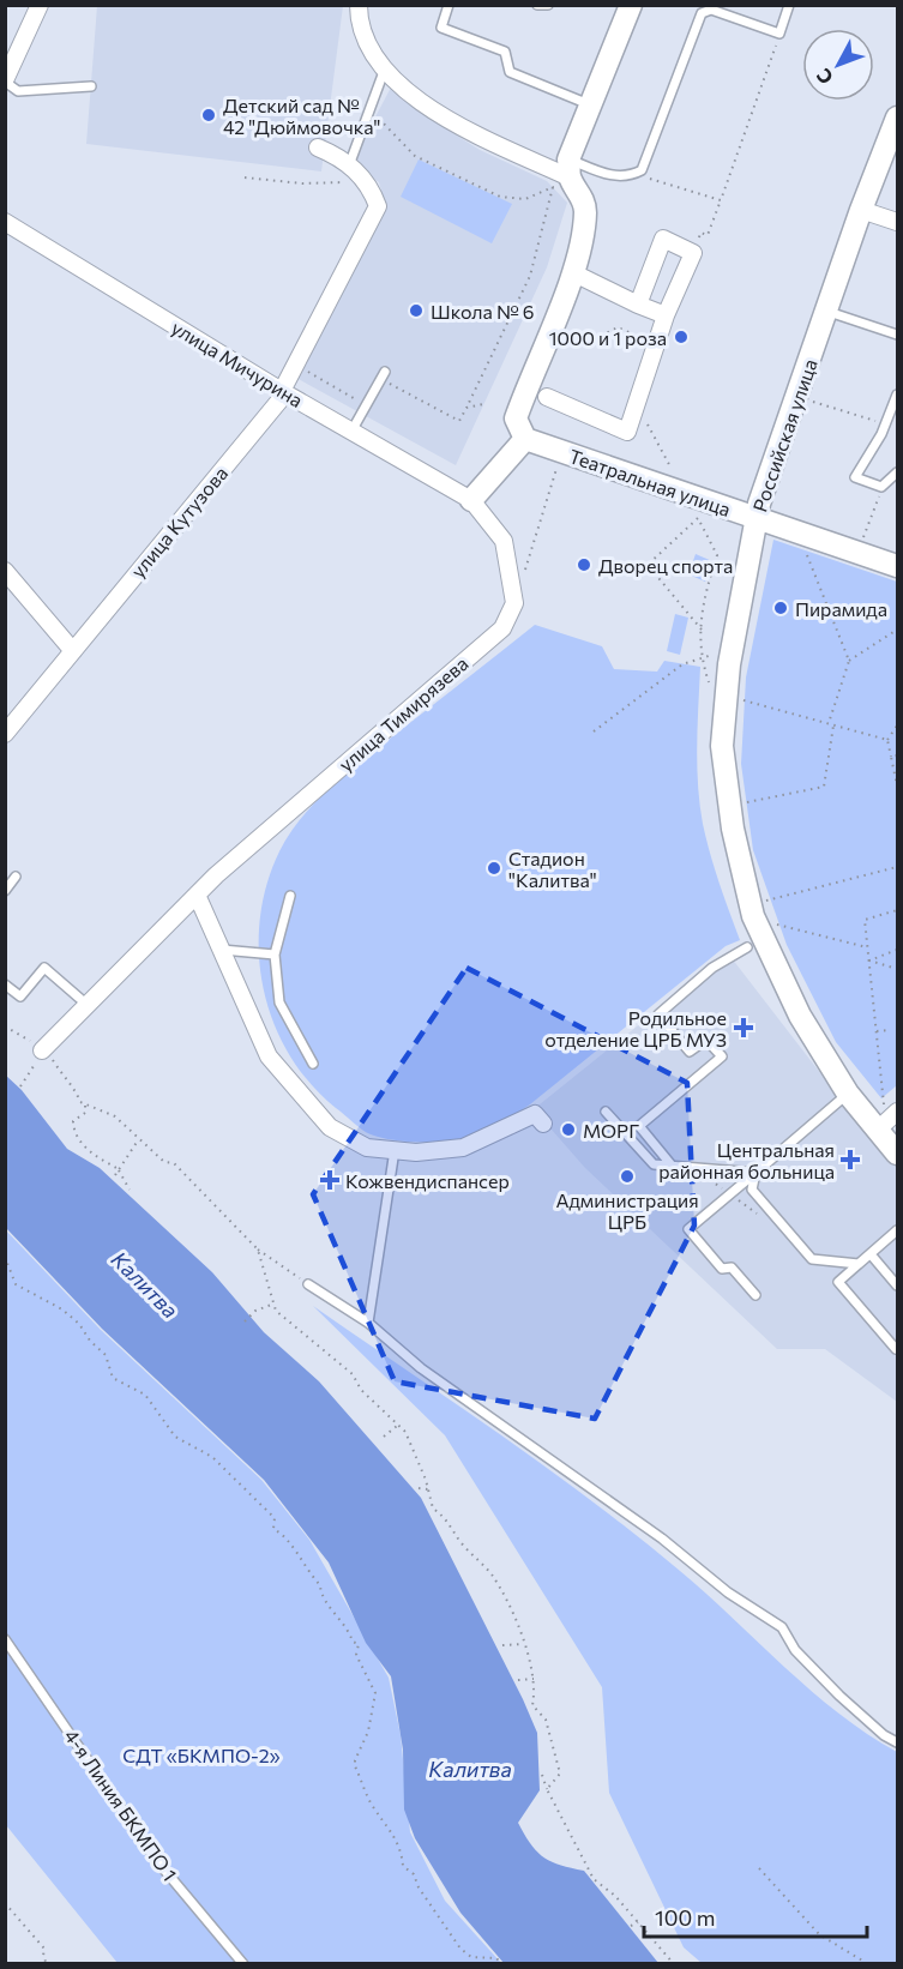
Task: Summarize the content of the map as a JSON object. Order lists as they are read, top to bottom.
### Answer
{
  "streets": {
    "street": [
      "улица Мичурина",
      "Российская улица",
      "Театральная улица",
      "улица Кутузова",
      "улица Тимирязева"
    ],
    "lane": ["4-я Линия БКМПО 1"]
  },
  "crossings": [
    ["улица Мичурина", "улица Кутузова"],
    ["улица Мичурина", "улица Тимирязева"],
    ["Российская улица", "Театральная улица"]
  ],
  "water": ["Калитва"],
  "parks": ["СДТ «БКМПО-2»"],
  "places": {
    "other": [
      "Детский сад № 42 \"Дюймовочка\"",
      "Школа № 6",
      "1000 и 1 роза",
      "Дворец спорта",
      "Пирамида",
      "Стадион \"Калитва\"",
      "МОРГ",
      "Администрация ЦРБ"
    ],
    "health": ["Родильное отделение ЦРБ МУЗ", "Центральная районная больница", "Кожвендиспансер"]
  },
  "scale_bar": "100 m",
  "north": "bottom left"
}
